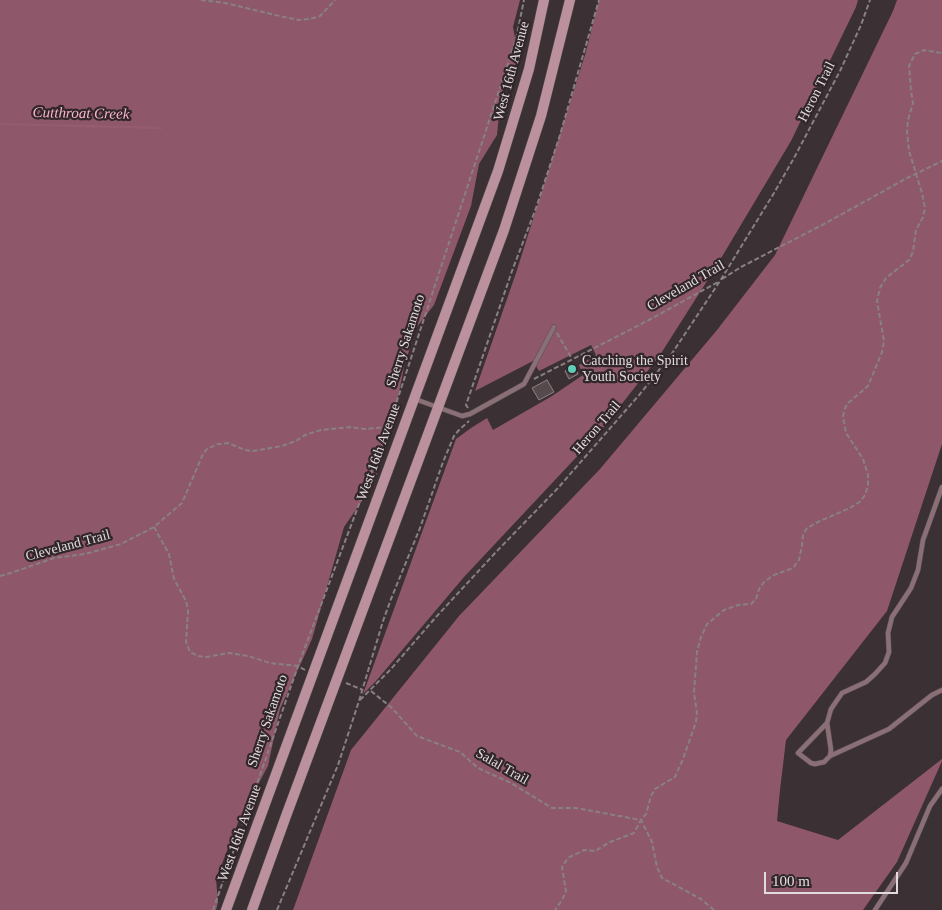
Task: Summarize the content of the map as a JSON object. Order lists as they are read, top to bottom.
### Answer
{
  "streets": {
    "main road": ["West 16th Avenue"],
    "path": [
      "Heron Trail",
      "Cleveland Trail",
      "Sherry Sakamoto",
      "Salal Trail"
    ]
  },
  "crossings": [
    ["Heron Trail", "Cleveland Trail"],
    ["Heron Trail", "Salal Trail"],
    ["Cleveland Trail", "Sherry Sakamoto"]
  ],
  "water": ["Cutthroat Creek"],
  "places": ["Catching the Spirit Youth Society"],
  "scale_bar": "100 m"
}
